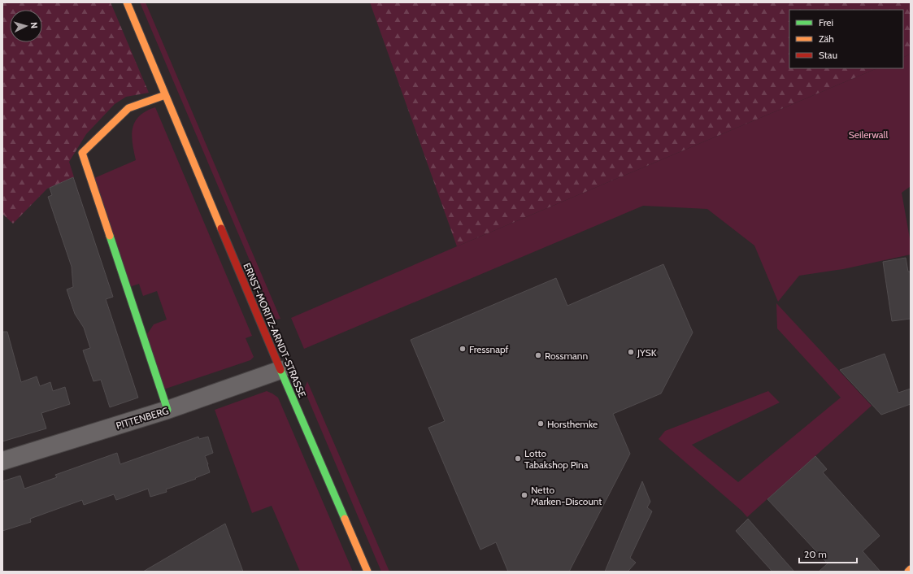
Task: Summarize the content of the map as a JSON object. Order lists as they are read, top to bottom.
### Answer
{
  "streets": {
    "street": ["ERNST-MORITZ-ARNDT-STRASSE", "PITTENBERG"]
  },
  "crossings": [
    ["ERNST-MORITZ-ARNDT-STRASSE", "PITTENBERG"]
  ],
  "parks": ["Seilerwall"],
  "places": [
    "Fressnapf",
    "JYSK",
    "Rossmann",
    "Horsthemke",
    "Lotto Tabakshop Pina",
    "Netto Marken-Discount"
  ],
  "legend": ["Frei", "Zäh", "Stau"],
  "scale_bar": "20 m",
  "north": "right"
}
